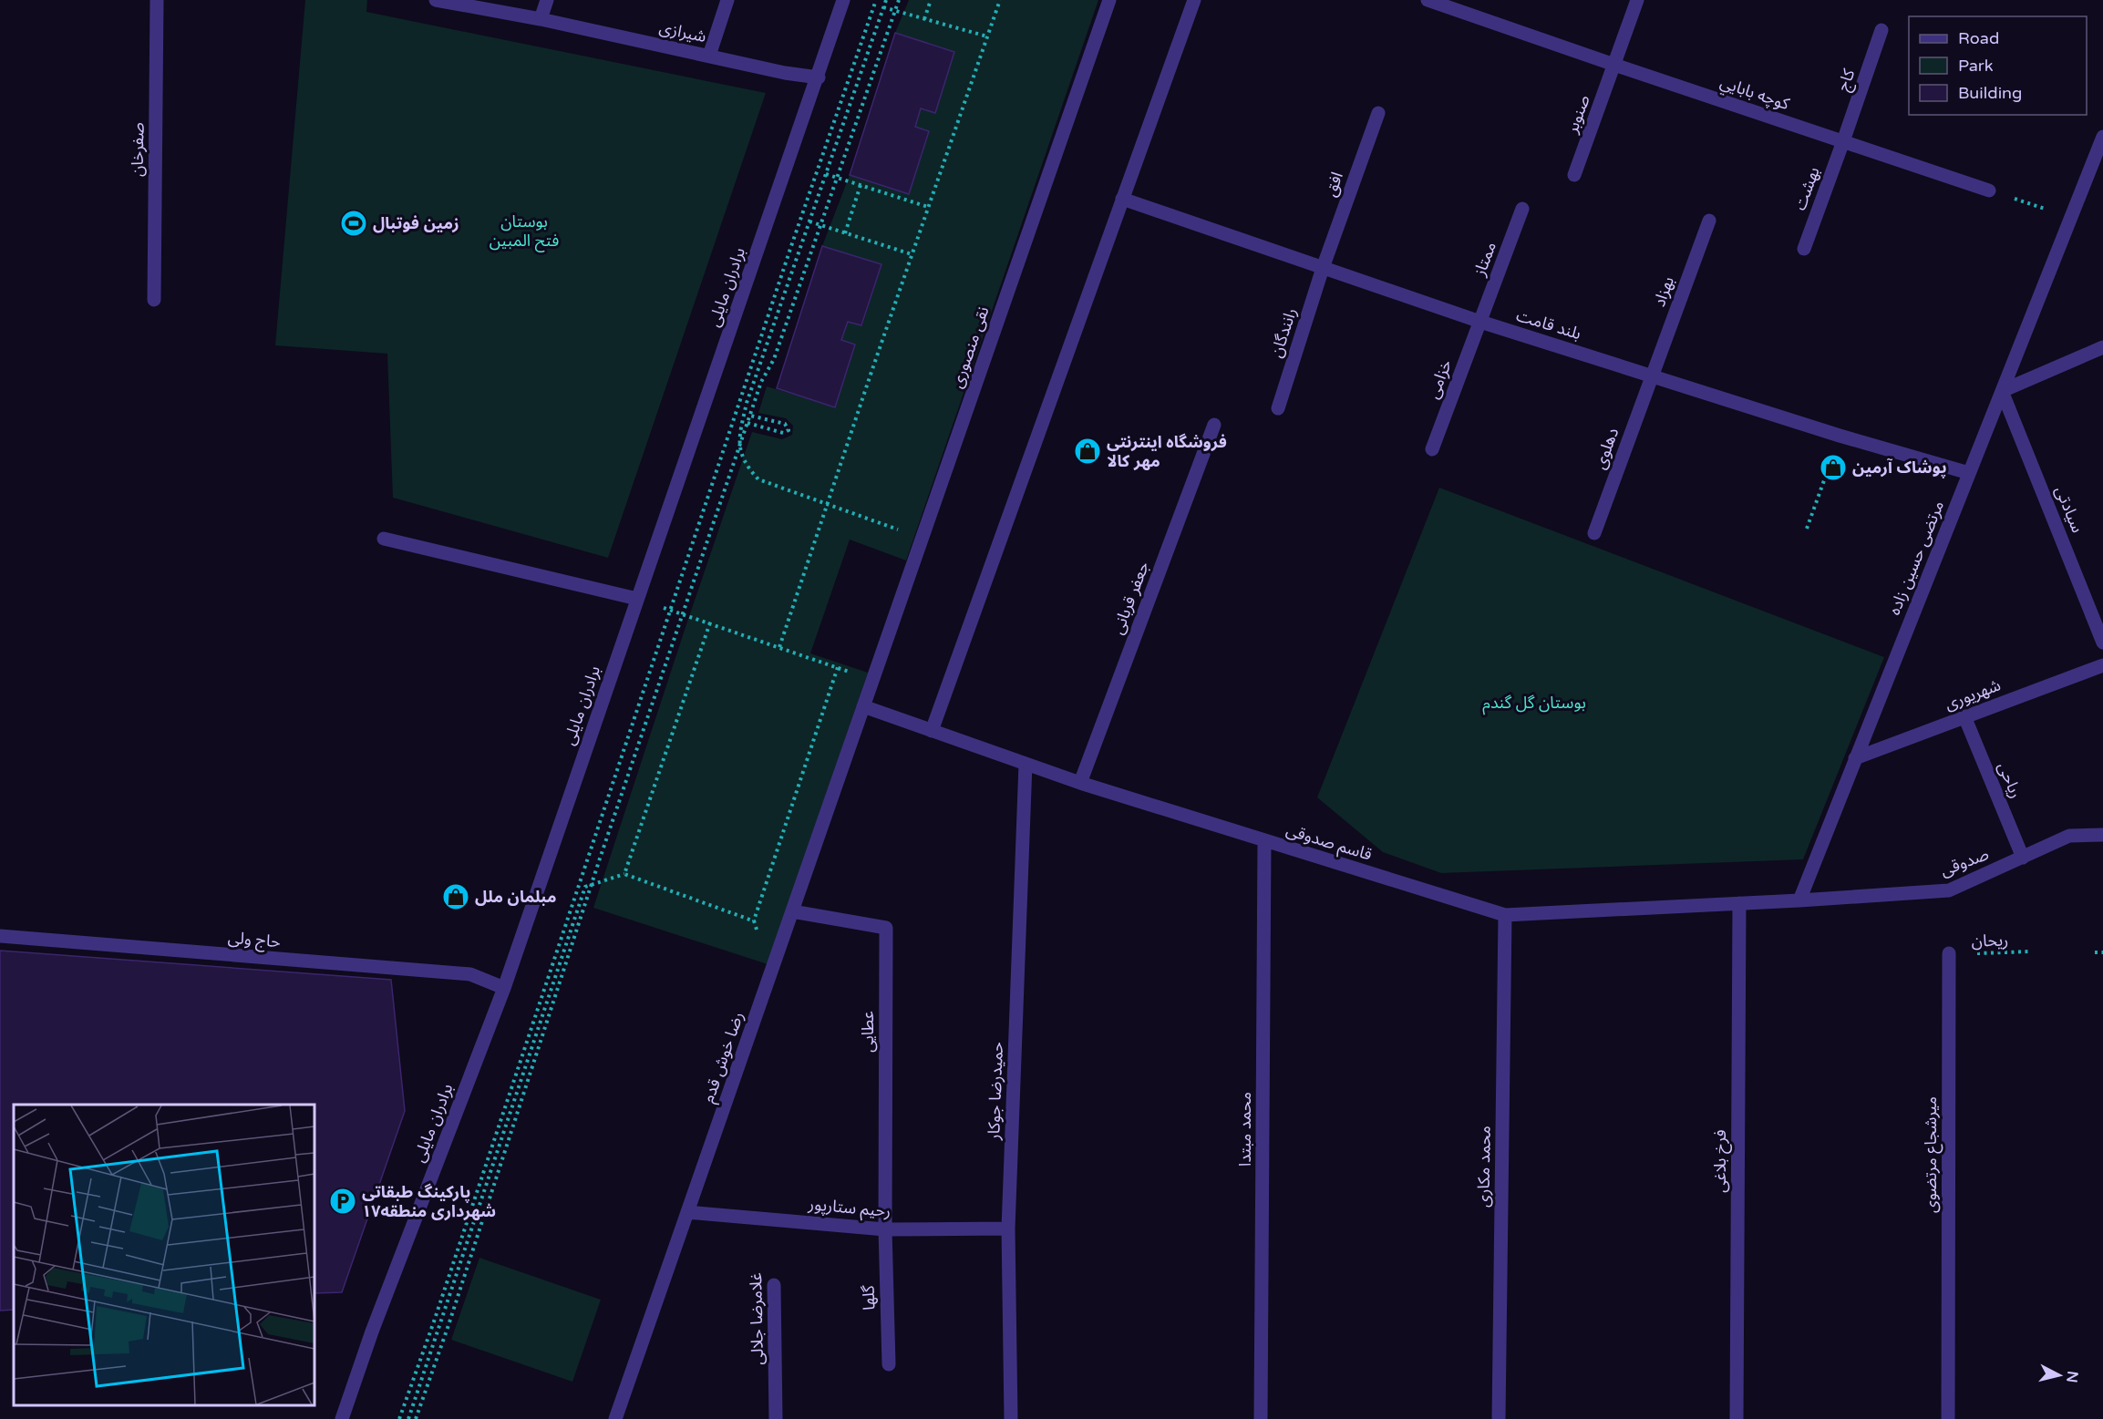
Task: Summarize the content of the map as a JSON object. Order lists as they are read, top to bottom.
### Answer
{
  "streets": {
    "street": [
      "شیرازی",
      "کاج",
      "كوچه بابايي",
      "صنوبر",
      "صفرخان",
      "افق",
      "بهشت",
      "ممتاز",
      "برادران مایلی",
      "بهزاد",
      "بلند قامت",
      "رانندگان",
      "نقی منصوری",
      "خزامی",
      "دهلوی",
      "سیادتی",
      "مرتضی حسین زاده",
      "جعفر قربانی",
      "شهریوری",
      "ریاحی",
      "قاسم صدوقی",
      "صدوقی",
      "حاج ولی",
      "عطایی",
      "رضا خوش قدم",
      "حمیدرضا جوکار",
      "محمد مبتدا",
      "میرشجاع مرتضوی",
      "فرخ بلاغی",
      "محمد مکاری",
      "رحیم ستارپور",
      "گلها",
      "غلامرضا جلالی"
    ],
    "path": ["ریحان"]
  },
  "crossings": [
    ["شیرازی", "برادران مایلی"],
    ["کاج", "كوچه بابايي"],
    ["کاج", "بهشت"],
    ["كوچه بابايي", "صنوبر"],
    ["كوچه بابايي", "بهشت"],
    ["افق", "بلند قامت"],
    ["افق", "رانندگان"],
    ["ممتاز", "بلند قامت"],
    ["ممتاز", "خزامی"],
    ["برادران مایلی", "حاج ولی"],
    ["بهزاد", "بلند قامت"],
    ["بهزاد", "دهلوی"],
    ["بلند قامت", "رانندگان"],
    ["بلند قامت", "خزامی"],
    ["بلند قامت", "دهلوی"],
    ["بلند قامت", "مرتضی حسین زاده"],
    ["نقی منصوری", "قاسم صدوقی"],
    ["نقی منصوری", "رضا خوش قدم"],
    ["سیادتی", "مرتضی حسین زاده"],
    ["مرتضی حسین زاده", "شهریوری"],
    ["مرتضی حسین زاده", "قاسم صدوقی"],
    ["مرتضی حسین زاده", "صدوقی"],
    ["جعفر قربانی", "قاسم صدوقی"],
    ["شهریوری", "ریاحی"],
    ["ریاحی", "صدوقی"],
    ["قاسم صدوقی", "صدوقی"],
    ["قاسم صدوقی", "رضا خوش قدم"],
    ["قاسم صدوقی", "حمیدرضا جوکار"],
    ["قاسم صدوقی", "محمد مبتدا"],
    ["قاسم صدوقی", "فرخ بلاغی"],
    ["قاسم صدوقی", "محمد مکاری"],
    ["ریحان", "میرشجاع مرتضوی"],
    ["عطایی", "رضا خوش قدم"],
    ["عطایی", "رحیم ستارپور"],
    ["عطایی", "گلها"],
    ["رضا خوش قدم", "رحیم ستارپور"],
    ["حمیدرضا جوکار", "رحیم ستارپور"],
    ["رحیم ستارپور", "گلها"]
  ],
  "parks": ["بوستان فتح المبین", "بوستان گل گندم"],
  "places": {
    "sports": ["زمین فوتبال"],
    "shop": ["فروشگاه اینترنتی مهر کالا", "پوشاک آرمین", "مبلمان ملل"],
    "parking": ["پارکینگ طبقاتی شهرداری منطقه۱۷"]
  },
  "legend": ["Road", "Park", "Building"],
  "north": "right"
}
